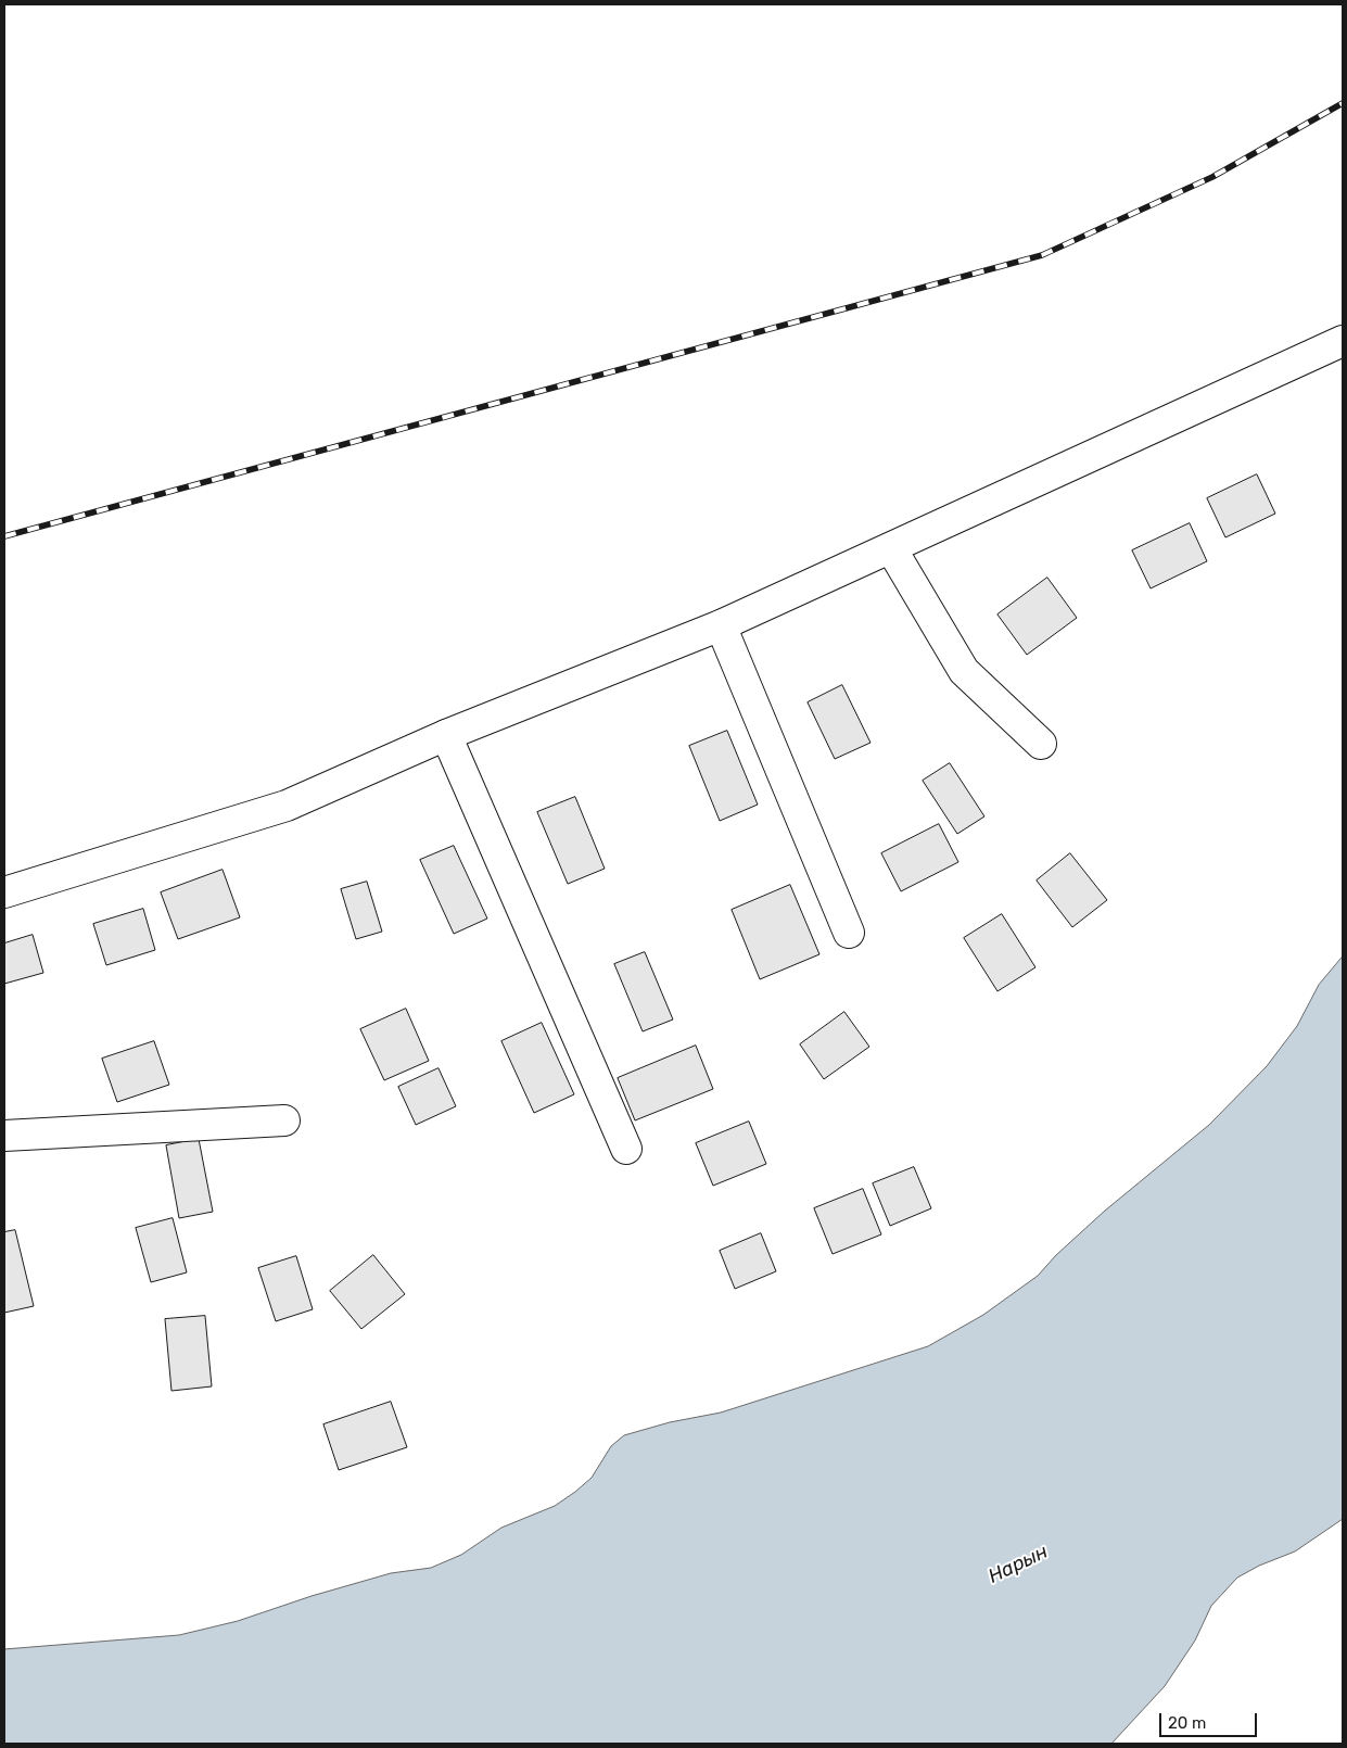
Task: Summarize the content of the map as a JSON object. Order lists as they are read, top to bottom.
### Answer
{
  "water": ["Нарын"],
  "scale_bar": "20 m"
}
